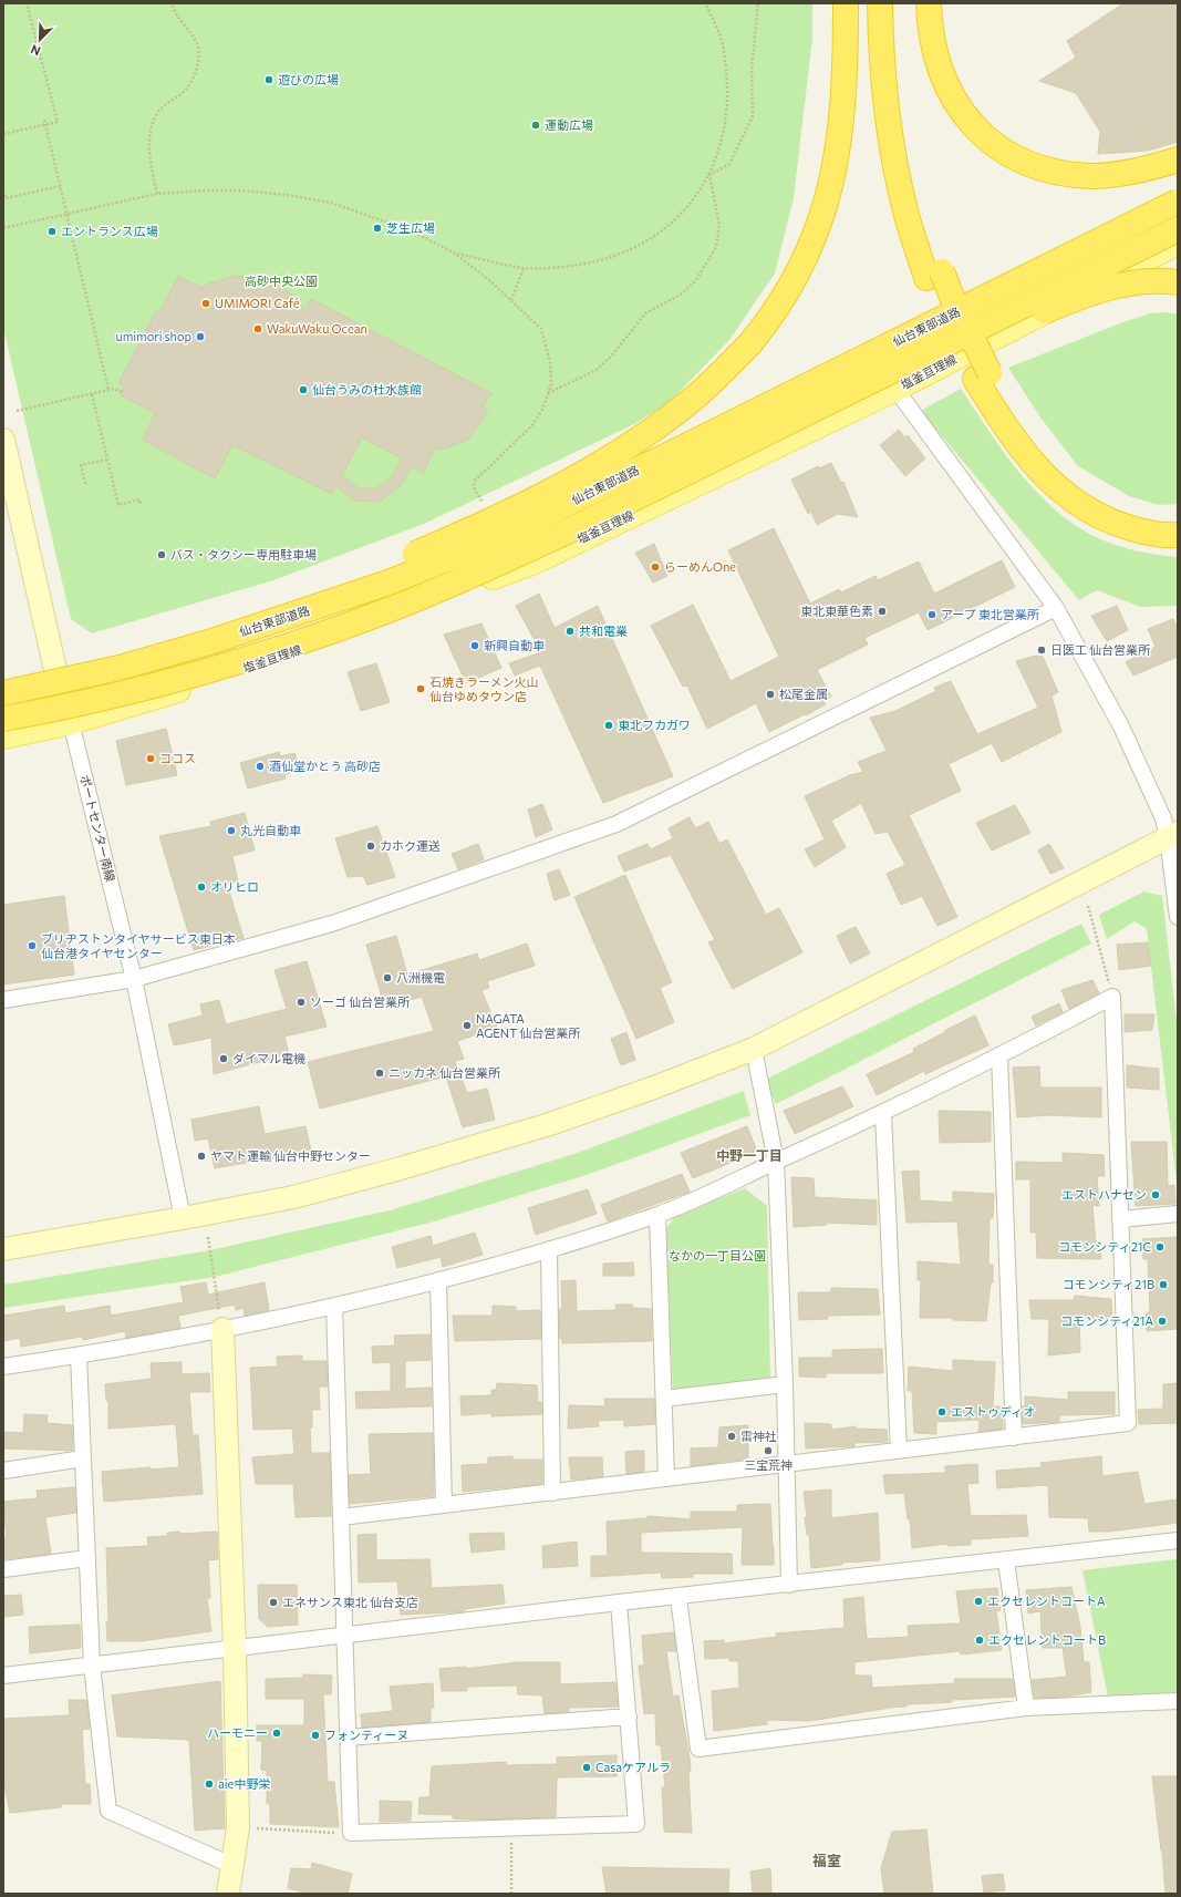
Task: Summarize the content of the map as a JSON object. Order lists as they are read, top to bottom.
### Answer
{
  "streets": {
    "highway": ["仙台東部道路"],
    "main road": ["塩釜亘理線"],
    "street": ["ポートセンター南線"]
  },
  "crossings": [
    ["塩釜亘理線", "ポートセンター南線"]
  ],
  "districts": ["中野一丁目", "福室"],
  "parks": ["高砂中央公園", "なかの一丁目公園"],
  "places": [
    "遊びの広場",
    "運動広場",
    "芝生広場",
    "エントランス広場",
    "UMIMORI Café",
    "WakuWaku Ocean",
    "umimori shop",
    "仙台うみの杜水族館",
    "バス・タクシー専用駐車場",
    "らーめんOne",
    "東北東華色素",
    "アープ 東北営業所",
    "共和電業",
    "新興自動車",
    "日医工 仙台営業所",
    "石焼きラーメン火山 仙台ゆめタウン店",
    "松尾金属",
    "東北フカガワ",
    "ココス",
    "酒仙堂かとう 高砂店",
    "丸光自動車",
    "カホク運送",
    "オリヒロ",
    "ブリヂストンタイヤサービス東日本 仙台港タイヤセンター",
    "八洲機電",
    "ソーゴ 仙台営業所",
    "NAGATA AGENT 仙台営業所",
    "ダイマル電機",
    "ニッカネ 仙台営業所",
    "ヤマト運輸 仙台中野センター",
    "エストハナセン",
    "コモンシティ21C",
    "コモンシティ21B",
    "コモンシティ21A",
    "エストゥディオ",
    "雷神社",
    "三宝荒神",
    "エクセレントコートA",
    "エネサンス東北 仙台支店",
    "エクセレントコートB",
    "ハーモニー",
    "フォンティーヌ",
    "Casaケアルラ",
    "aie中野栄"
  ],
  "north": "bottom left"
}
